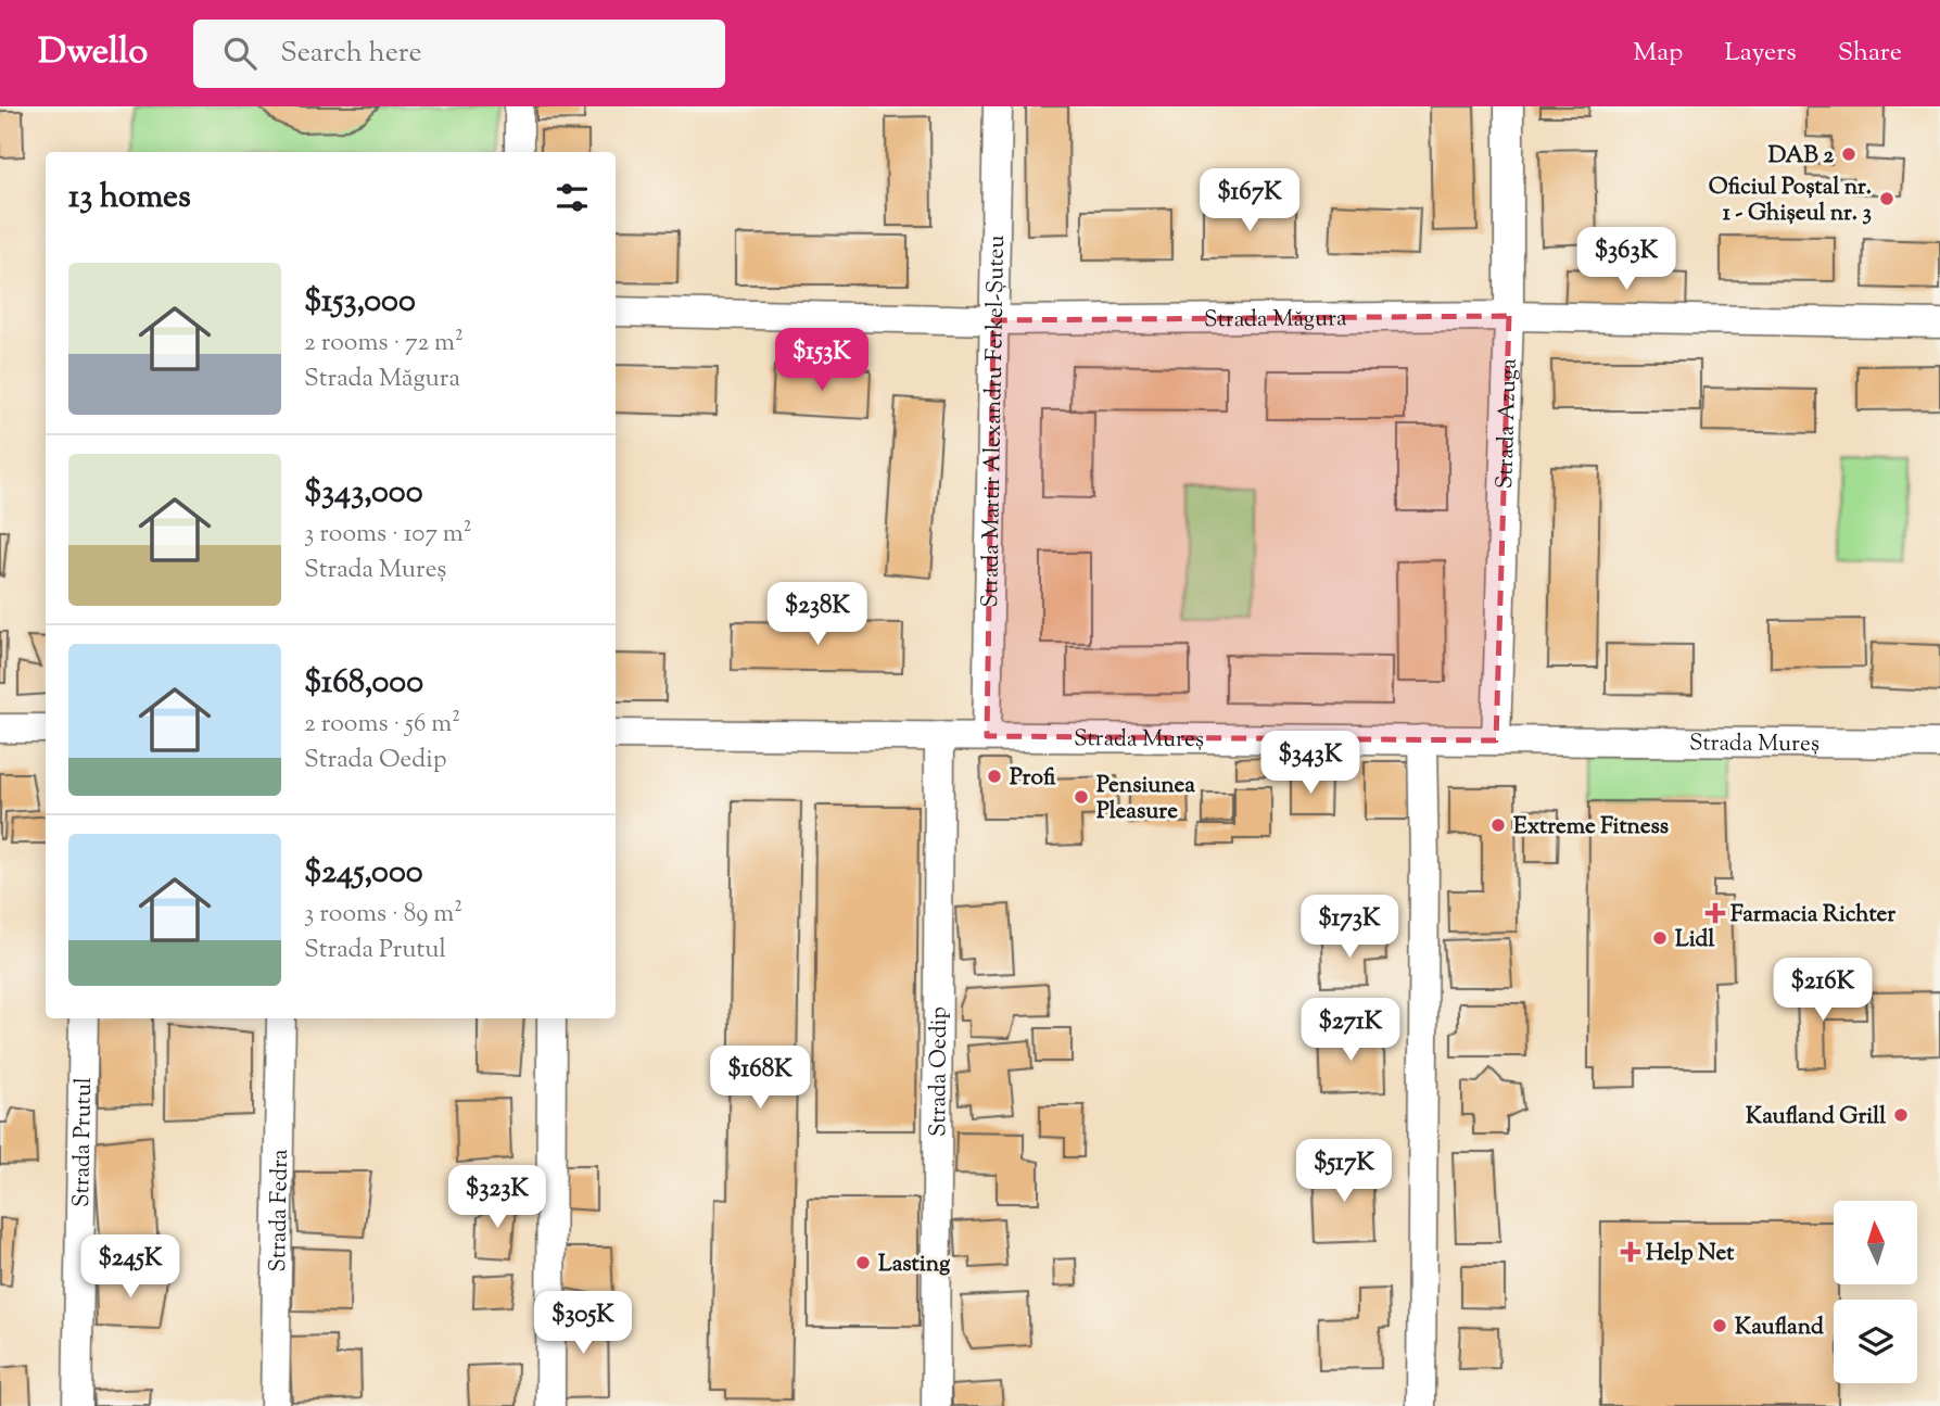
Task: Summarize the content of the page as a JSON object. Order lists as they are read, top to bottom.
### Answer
{
  "streets": {
    "street": [
      "Strada Măgura",
      "Strada Martir Alexandru Ferkel-Șuteu",
      "Strada Azuga",
      "Strada Mureș",
      "Strada Oedip",
      "Strada Prutul",
      "Strada Fedra"
    ]
  },
  "crossings": [
    ["Strada Măgura", "Strada Martir Alexandru Ferkel-Șuteu"],
    ["Strada Măgura", "Strada Azuga"],
    ["Strada Martir Alexandru Ferkel-Șuteu", "Strada Mureș"],
    ["Strada Azuga", "Strada Mureș"],
    ["Strada Mureș", "Strada Oedip"]
  ],
  "places": {
    "other": [
      "DAB 2",
      "Oficiul Poștal nr. 1 - Ghișeul nr. 3",
      "Profi",
      "Pensiunea Pleasure",
      "Extreme Fitness",
      "Lidl",
      "Kaufland Grill",
      "Lasting",
      "Kaufland"
    ],
    "health": ["Farmacia Richter", "Help Net"]
  },
  "north": "top",
  "page": {
    "header": "Dwello",
    "search": "Search here",
    "nav": ["Map", "Layers", "Share"],
    "heading": "13 homes",
    "price": [
      "$167K",
      "$363K",
      "$153K",
      "$238K",
      "$343K",
      "$173K",
      "$216K",
      "$271K",
      "$168K",
      "$517K",
      "$323K",
      "$245K",
      "$305K"
    ],
    "list": [
      {
        "name": "$153,000",
        "note": "2 rooms · 72 m² · Strada Măgura"
      },
      {
        "name": "$343,000",
        "note": "3 rooms · 107 m² · Strada Mureș"
      },
      {
        "name": "$168,000",
        "note": "2 rooms · 56 m² · Strada Oedip"
      },
      {
        "name": "$245,000",
        "note": "3 rooms · 89 m² · Strada Prutul"
      }
    ]
  }
}
